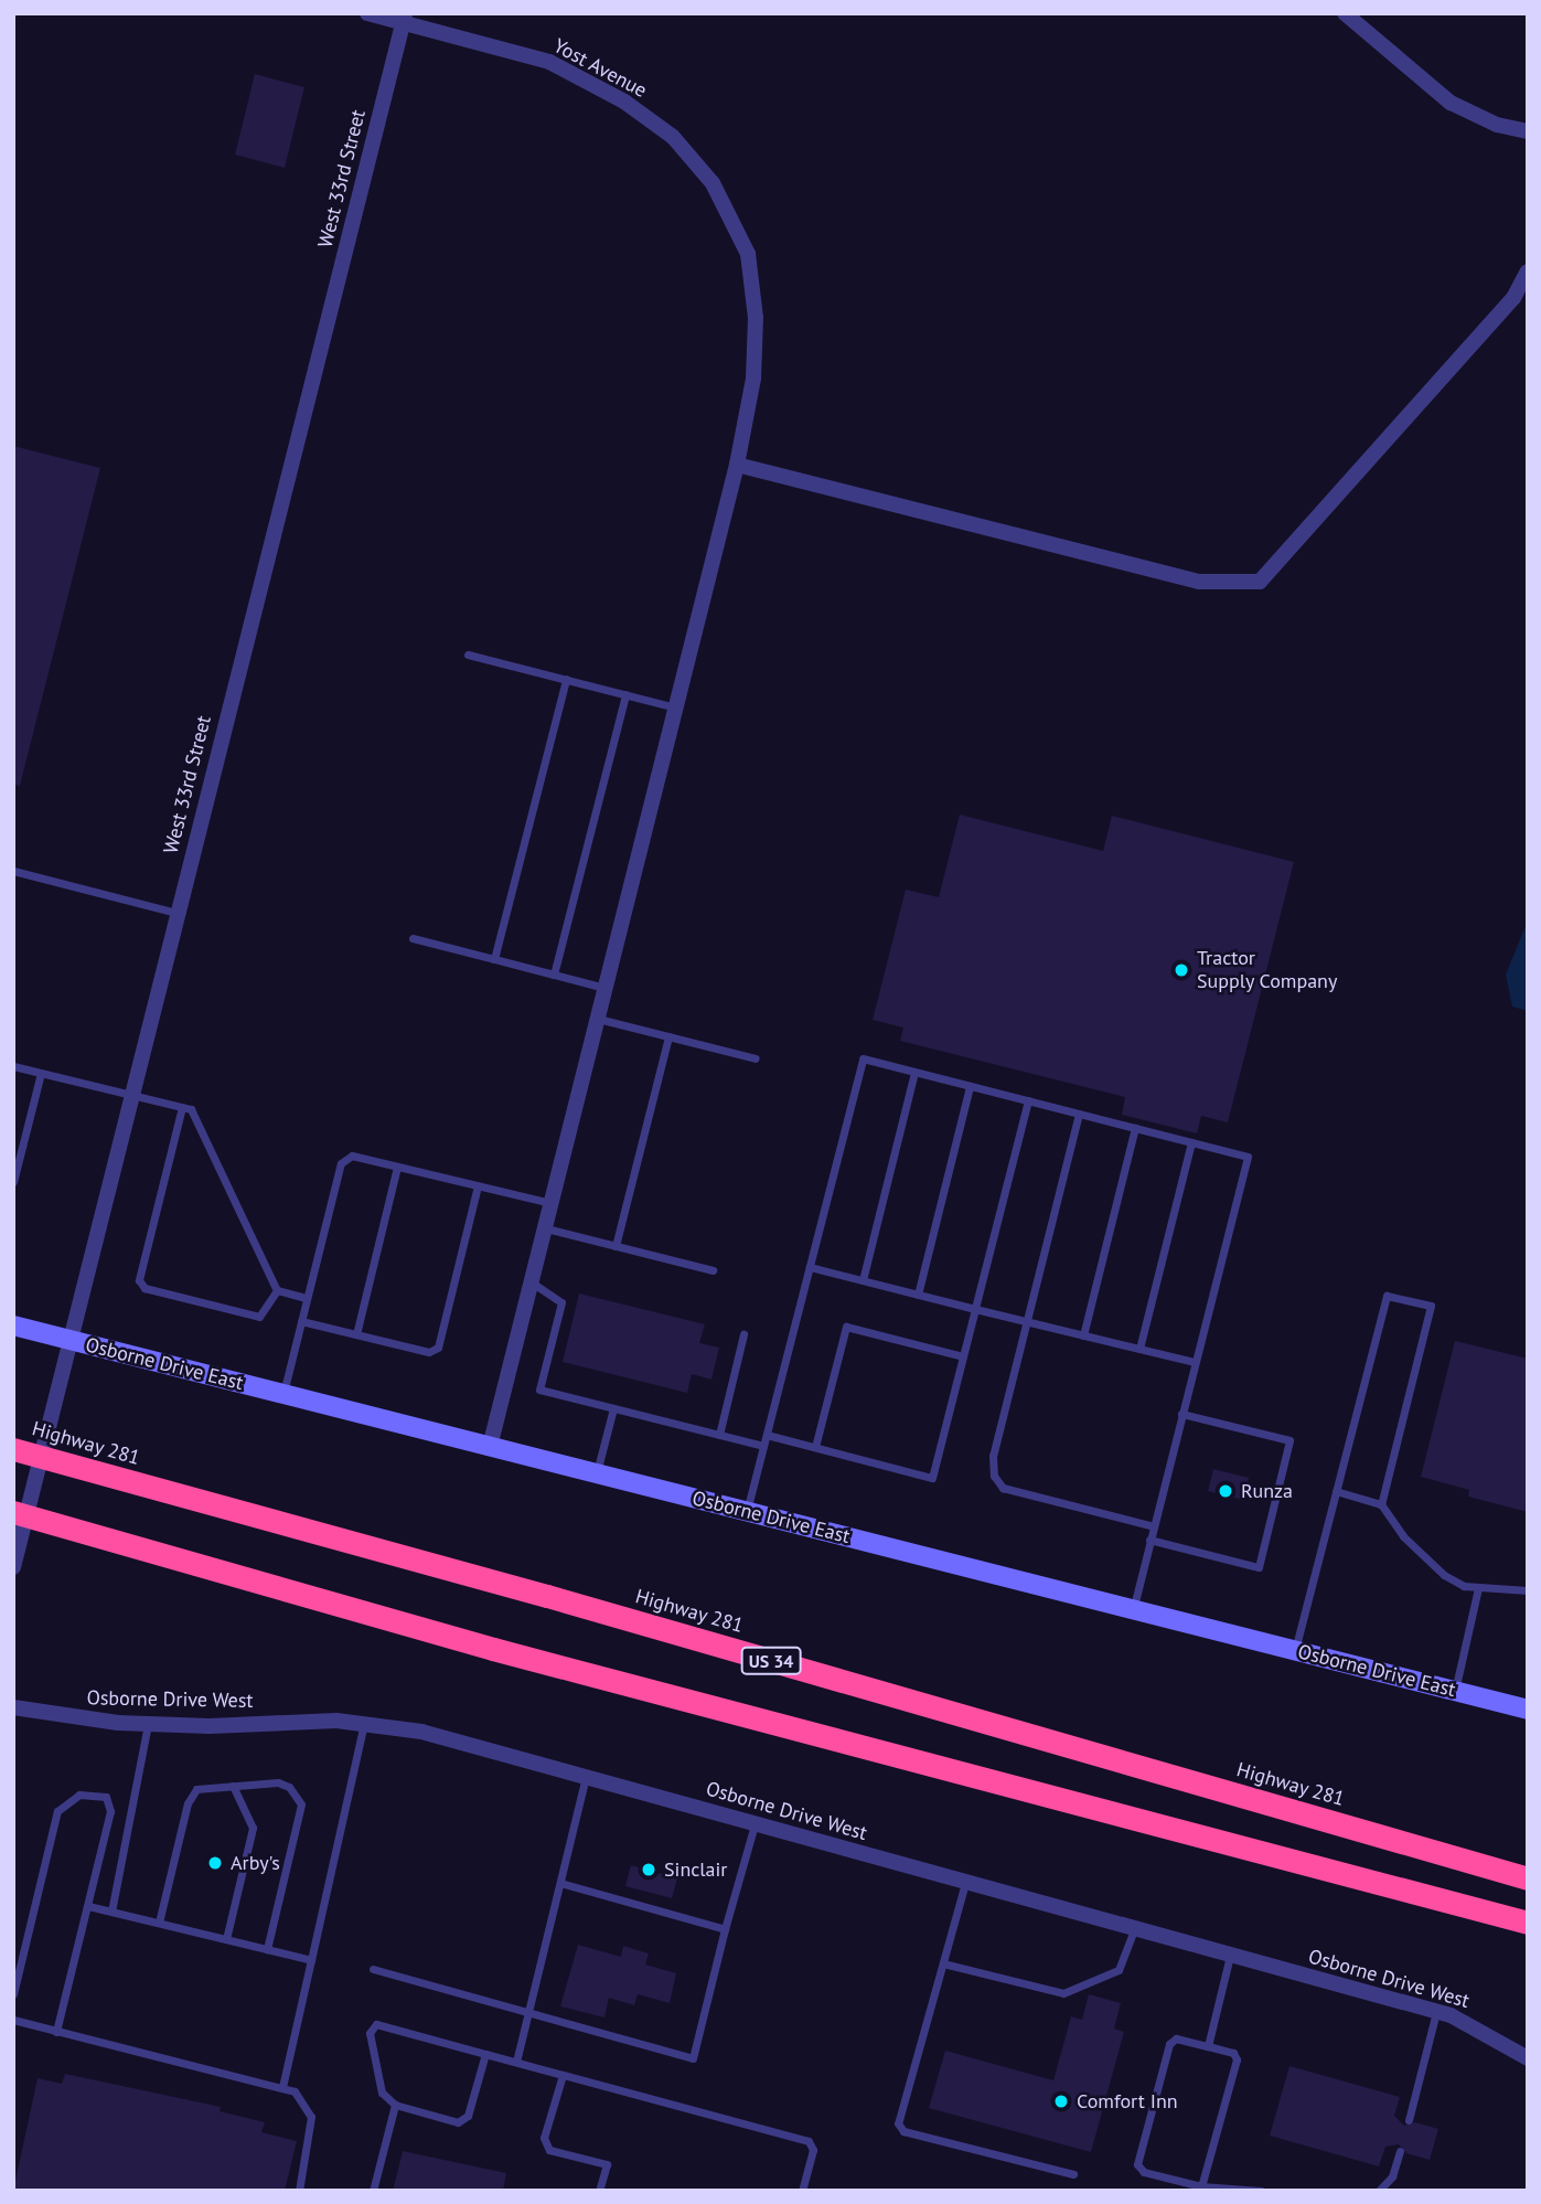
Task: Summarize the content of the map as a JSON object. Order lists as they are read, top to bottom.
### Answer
{
  "streets": {
    "highway": ["Highway 281", "US 34"],
    "street": [
      "Yost Avenue",
      "West 33rd Street",
      "Osborne Drive East",
      "Osborne Drive West"
    ]
  },
  "crossings": [
    ["Yost Avenue", "West 33rd Street"],
    ["Yost Avenue", "Osborne Drive East"],
    ["West 33rd Street", "Osborne Drive East"],
    ["West 33rd Street", "Highway 281"]
  ],
  "places": [
    "Tractor Supply Company",
    "Runza",
    "Arby's",
    "Sinclair",
    "Comfort Inn"
  ]
}
